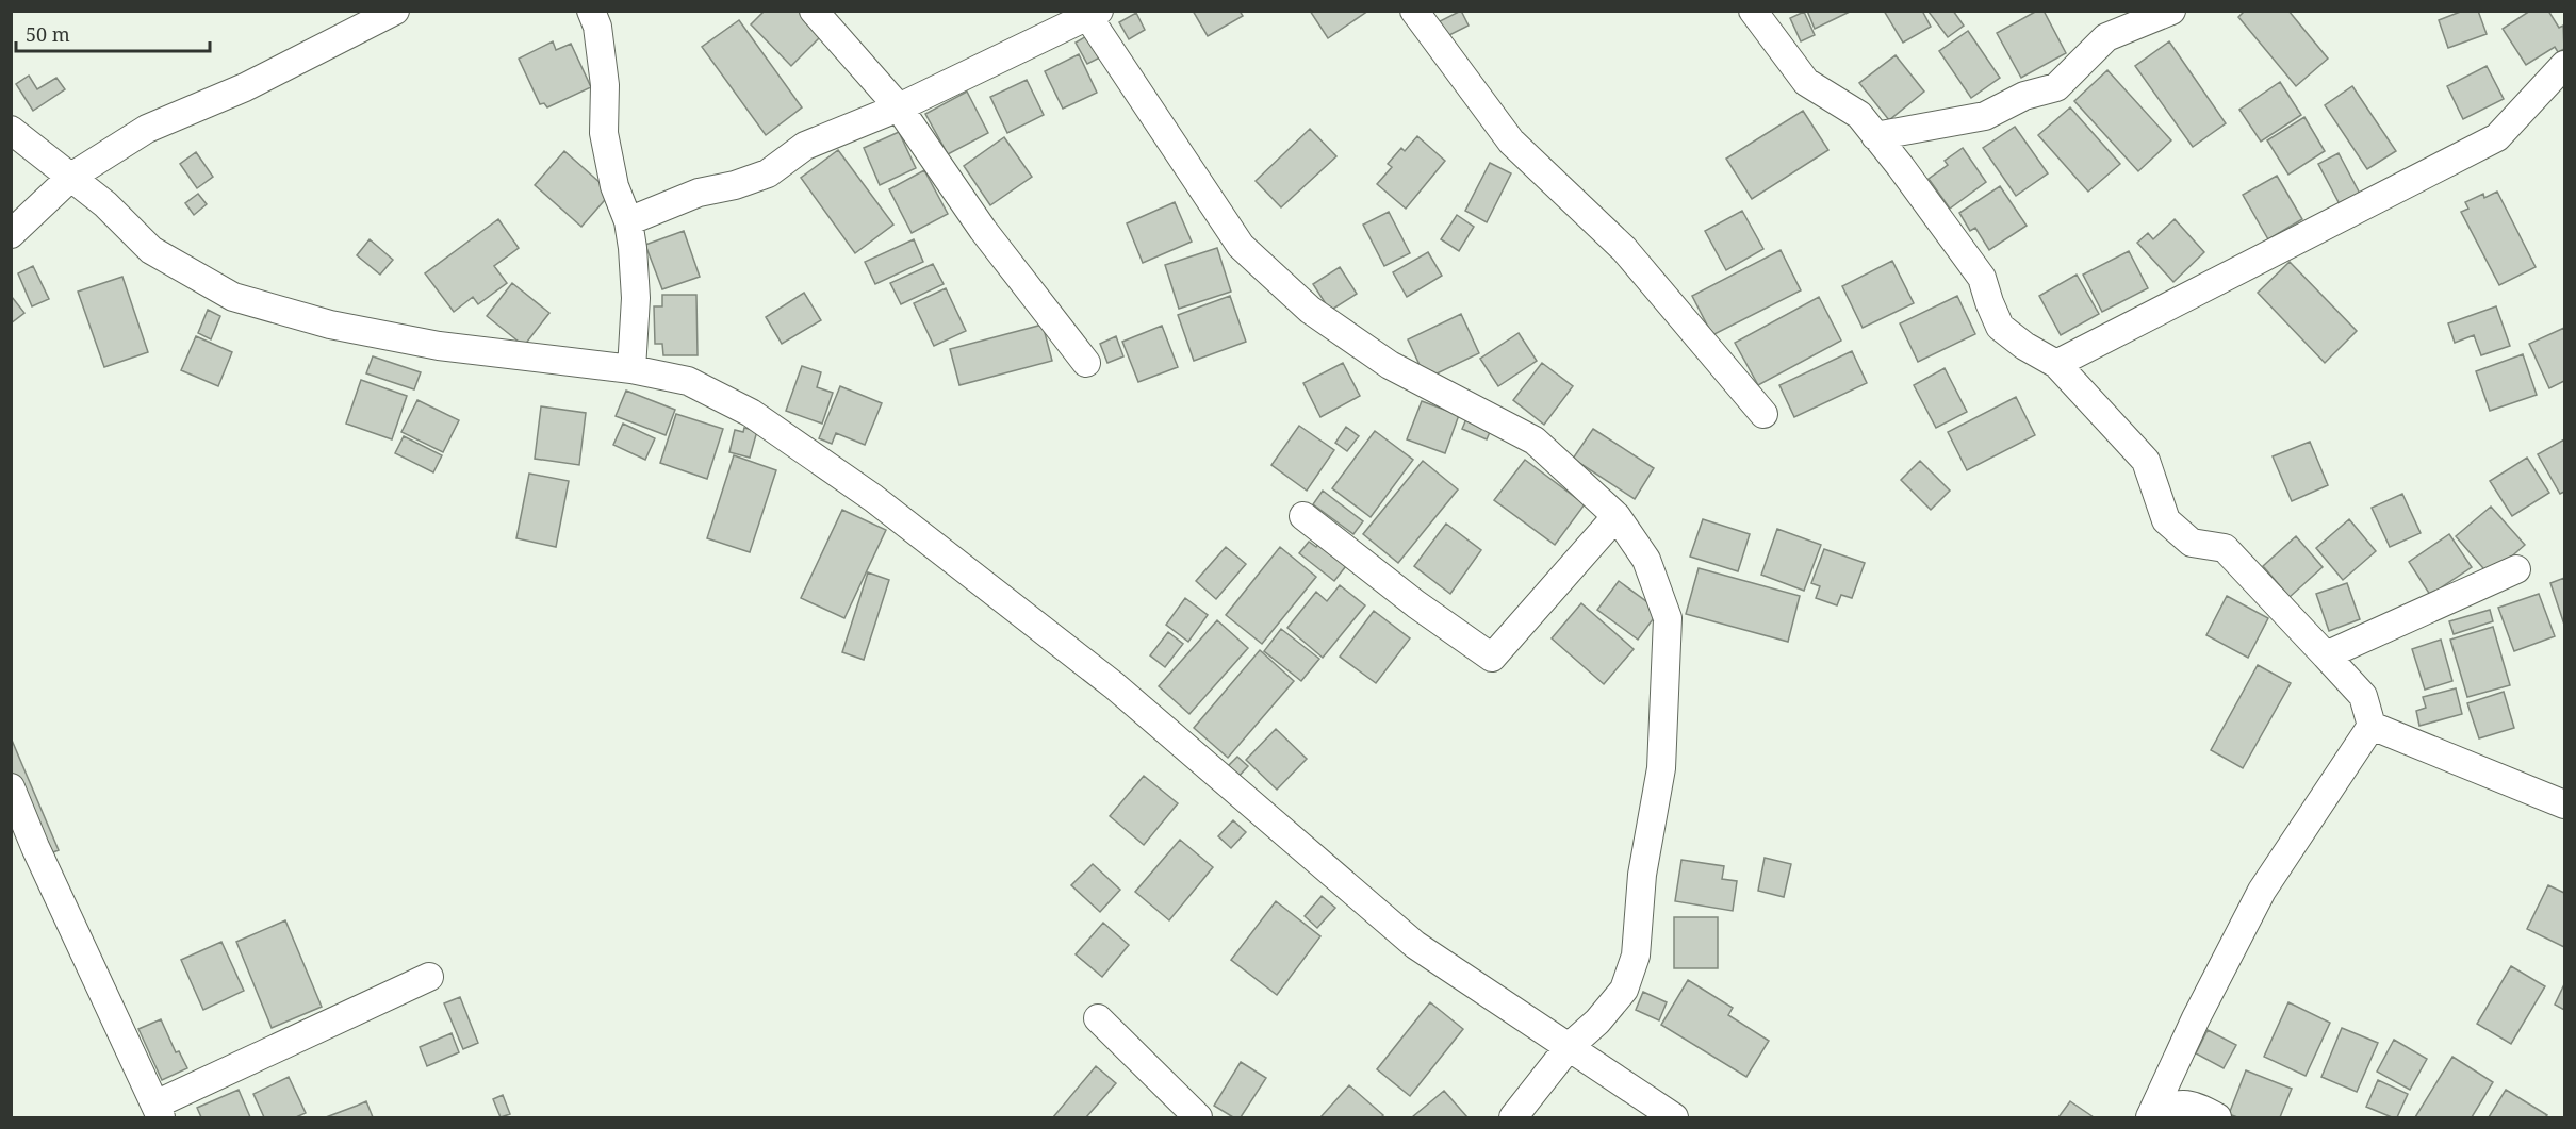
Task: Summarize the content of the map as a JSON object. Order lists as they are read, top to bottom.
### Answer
{
  "scale_bar": "50 m"
}
